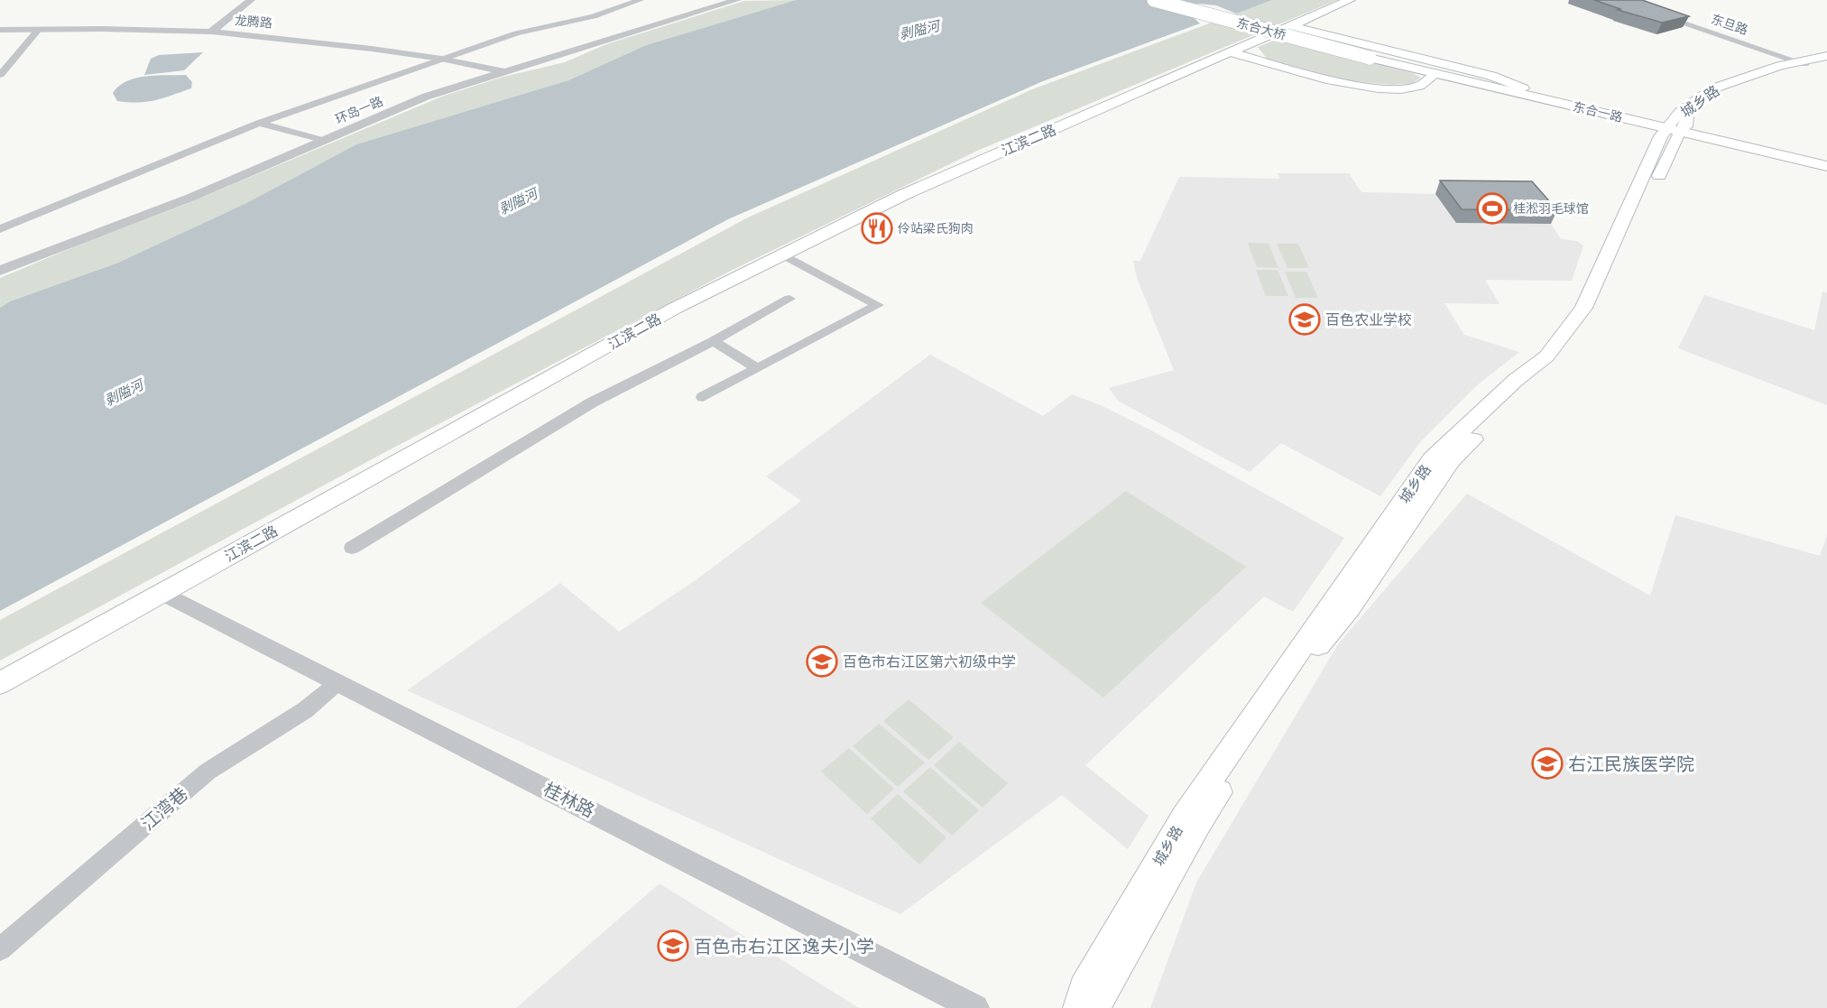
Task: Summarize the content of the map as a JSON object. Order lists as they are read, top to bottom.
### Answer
{
  "streets": {
    "main road": [
      "东合大桥",
      "城乡路",
      "东合一路",
      "江滨二路"
    ],
    "street": [
      "龙腾路",
      "东旦路",
      "环岛一路",
      "桂林路",
      "江湾巷"
    ]
  },
  "crossings": [
    ["龙腾路", "环岛一路"],
    ["东旦路", "城乡路"],
    ["东合大桥", "东合一路"],
    ["城乡路", "东合一路"],
    ["江滨二路", "桂林路"],
    ["桂林路", "江湾巷"]
  ],
  "water": ["剥隘河"],
  "places": {
    "sports": ["桂淞羽毛球馆"],
    "restaurant": ["伶站梁氏狗肉"],
    "school or university": [
      "百色农业学校",
      "百色市右江区第六初级中学",
      "右江民族医学院",
      "百色市右江区逸夫小学"
    ]
  }
}
